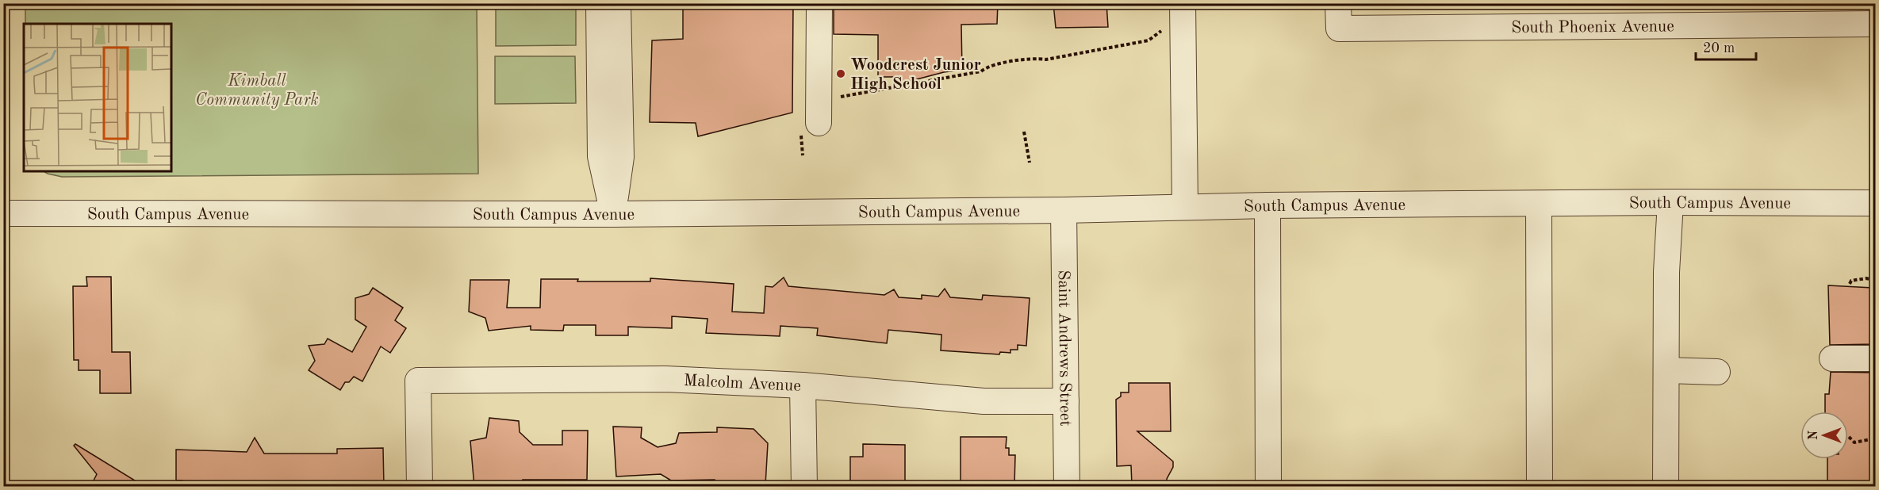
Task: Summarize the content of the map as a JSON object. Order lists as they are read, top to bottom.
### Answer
{
  "streets": {
    "street": [
      "South Phoenix Avenue",
      "South Campus Avenue",
      "Saint Andrews Street",
      "Malcolm Avenue"
    ]
  },
  "crossings": [
    ["South Campus Avenue", "Saint Andrews Street"],
    ["Saint Andrews Street", "Malcolm Avenue"]
  ],
  "parks": ["Kimball Community Park"],
  "places": ["Woodcrest Junior High School"],
  "scale_bar": "20 m",
  "north": "left"
}
